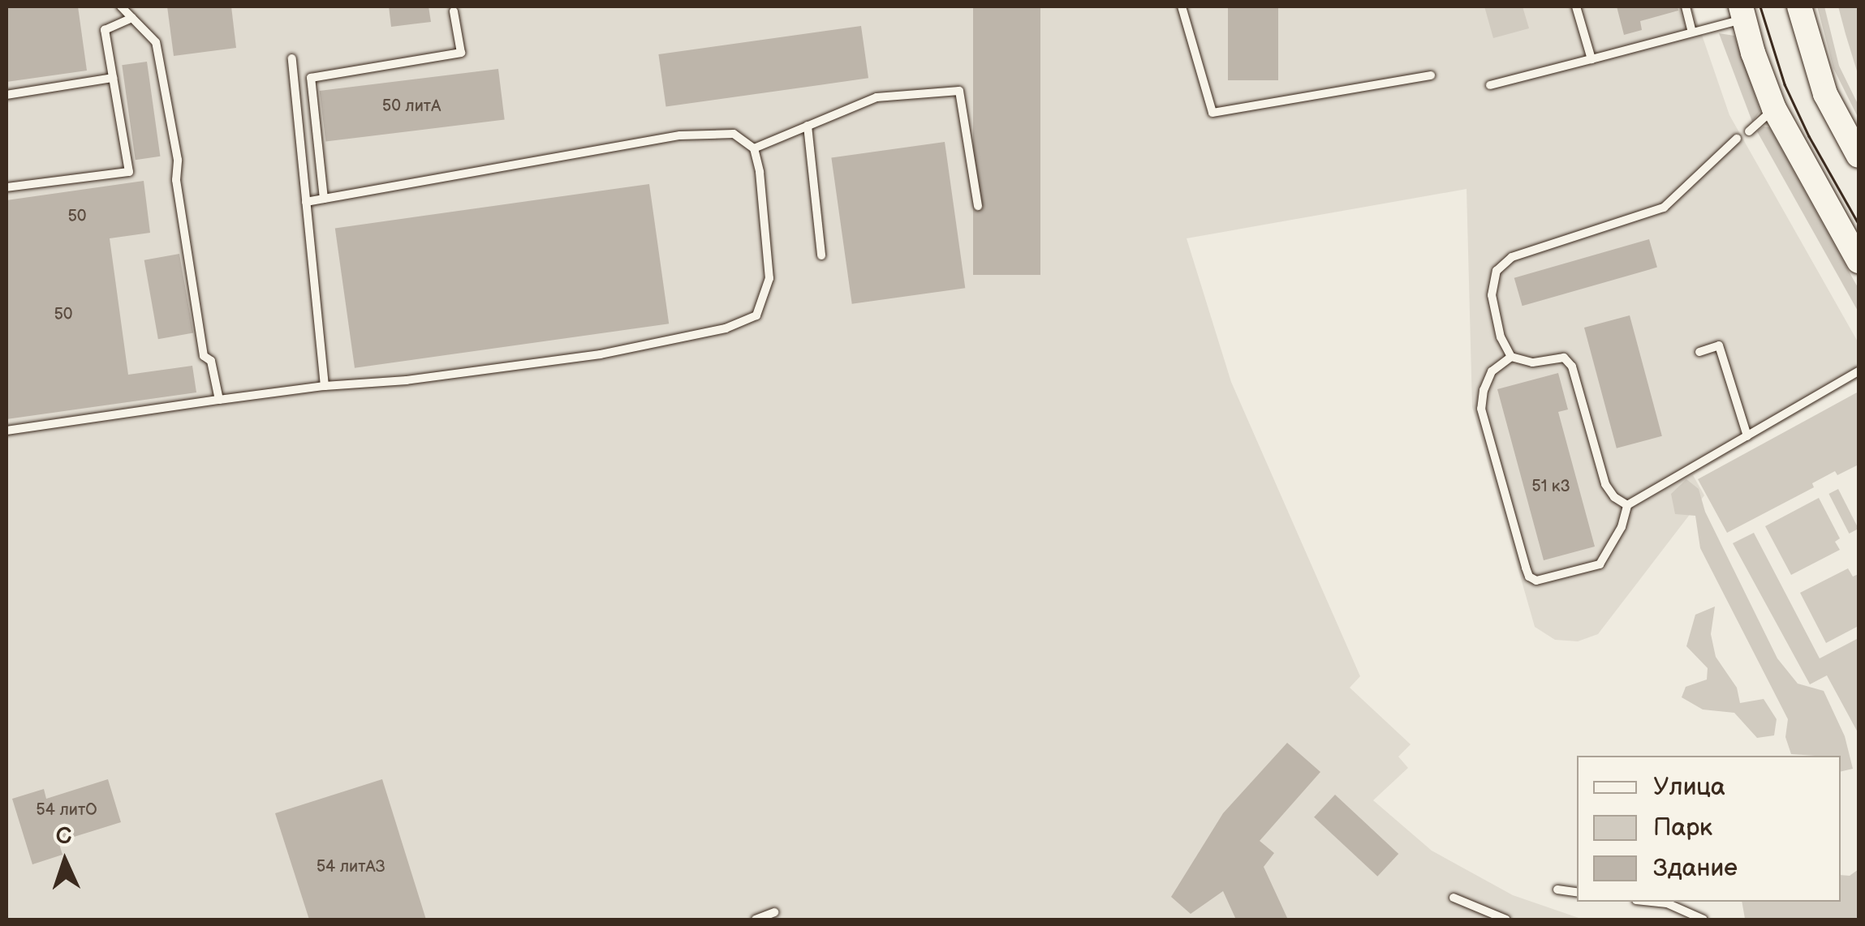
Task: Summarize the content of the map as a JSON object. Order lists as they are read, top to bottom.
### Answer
{
  "house_numbers": [
    "50 литА",
    "50",
    "50",
    "51 к3",
    "54 литО",
    "54 литАЗ"
  ],
  "legend": ["Улица", "Парк", "Здание"],
  "north": "top"
}
